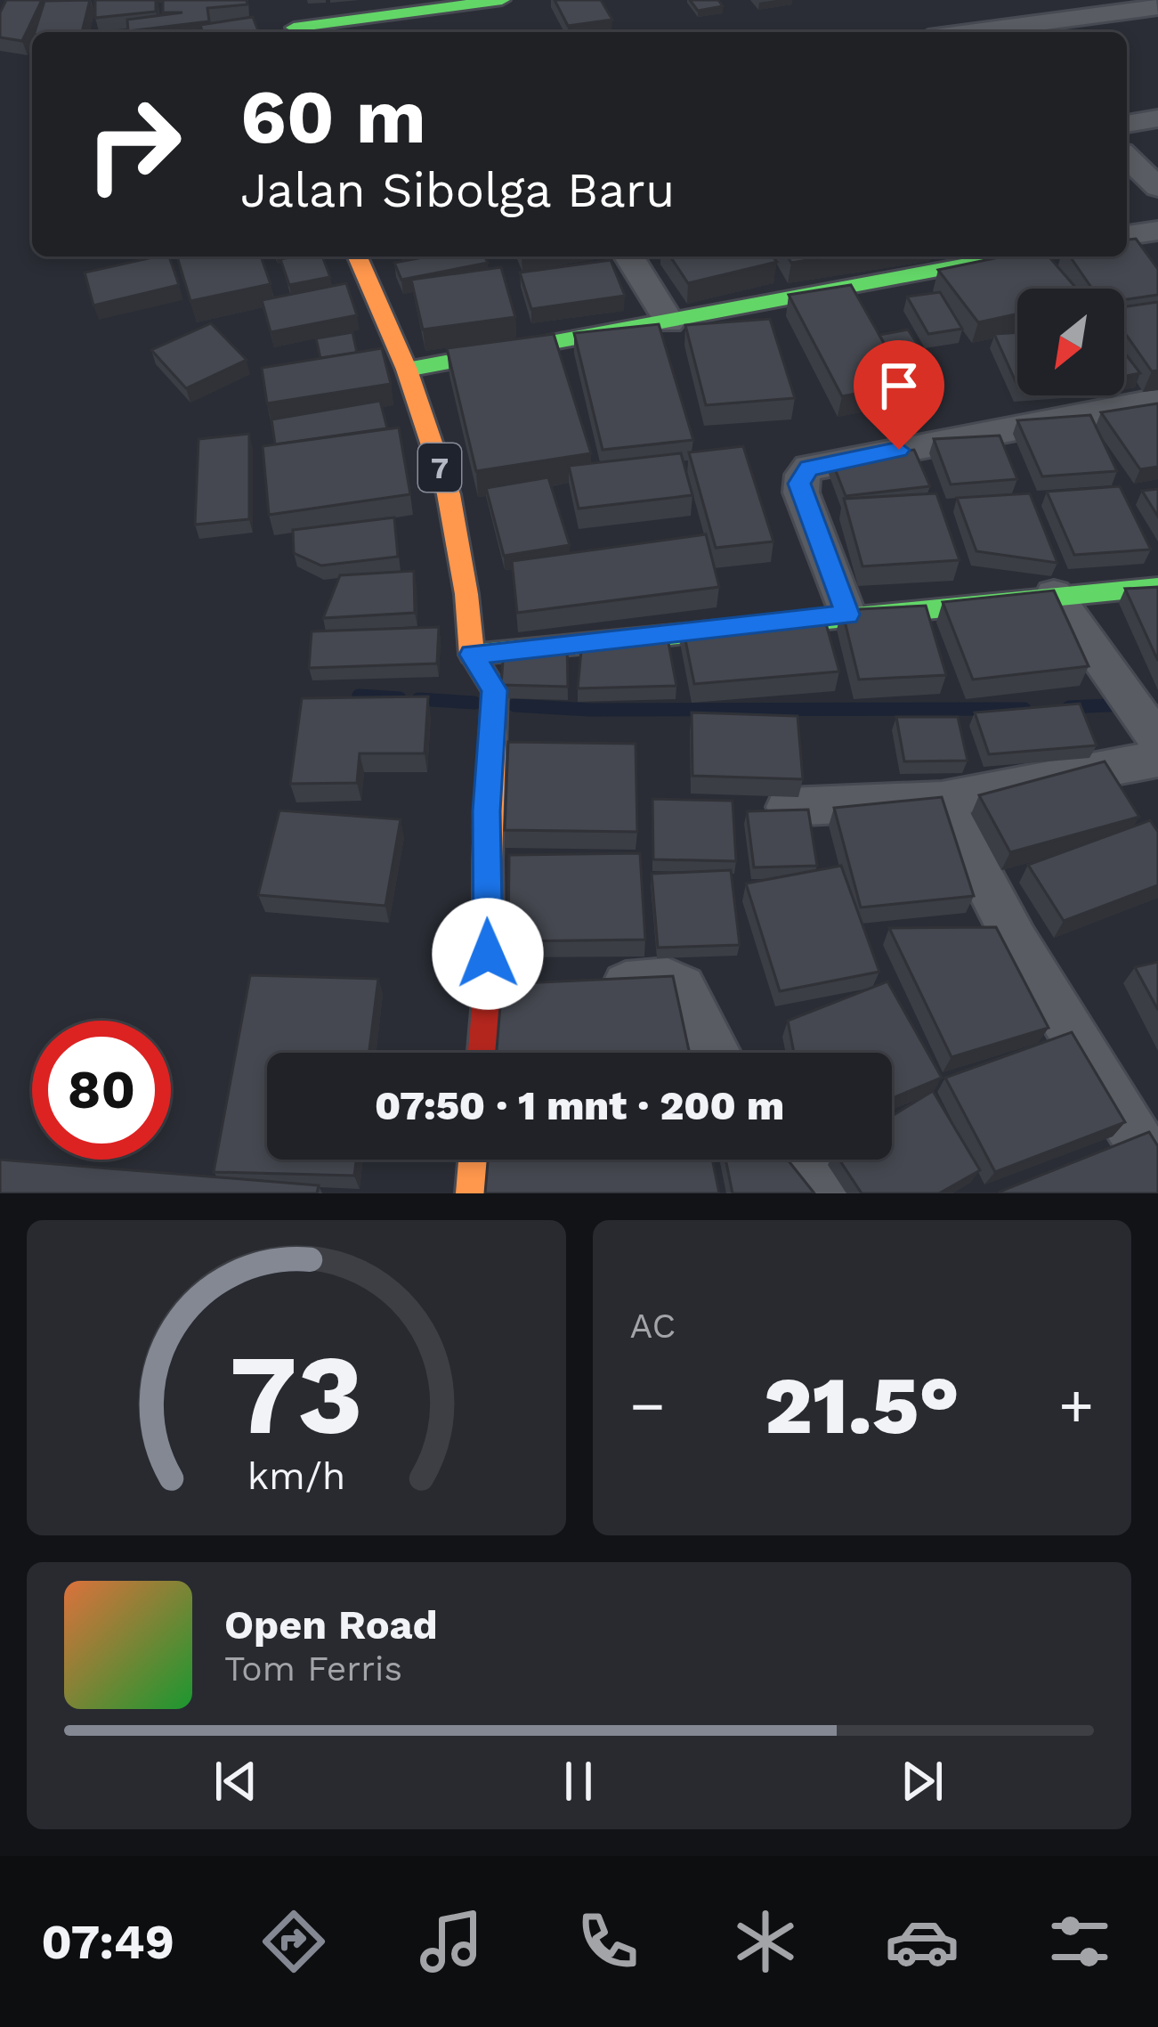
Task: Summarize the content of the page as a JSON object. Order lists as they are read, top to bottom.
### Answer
{
  "streets": {
    "main road": ["7"]
  },
  "north": "bottom left",
  "page": {
    "turn": ["60 m", "Jalan Sibolga Baru"],
    "limit": "80",
    "trip": "07:50 · 1 mnt · 200 m",
    "tile": "AC",
    "heat": ["−", "21.5°", "+"],
    "song": ["Open Road", "Tom Ferris"],
    "tabs": "07:49",
    "gauge": ["73", "km/h"]
  }
}
